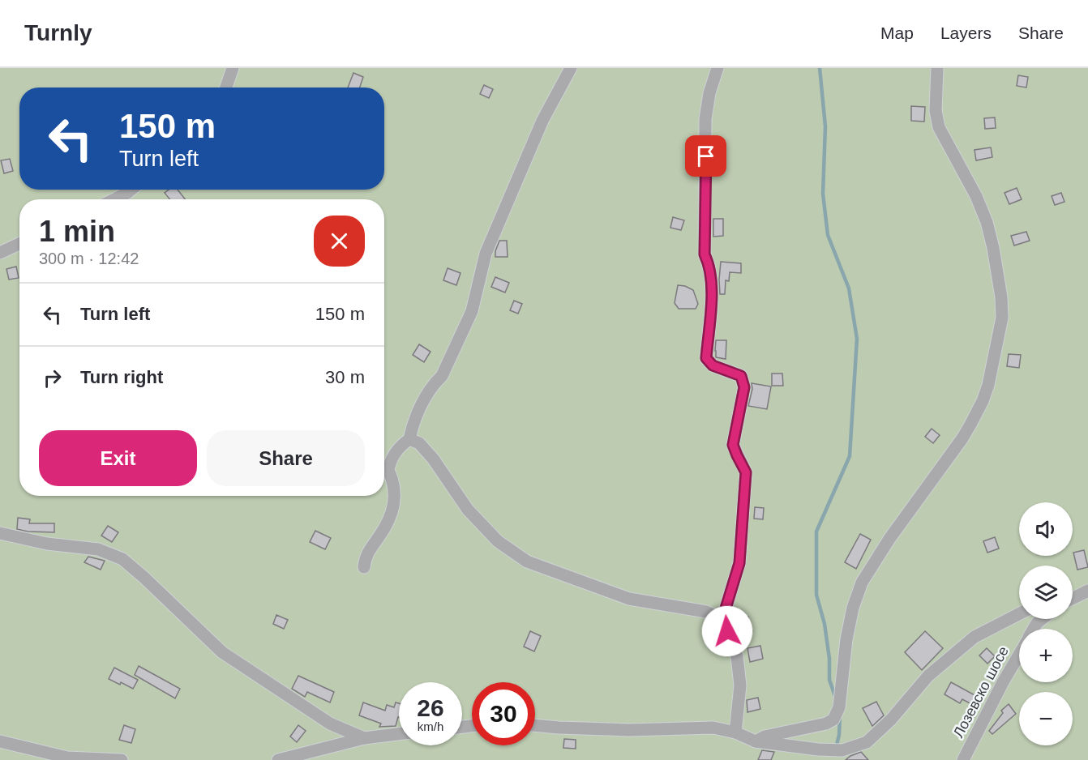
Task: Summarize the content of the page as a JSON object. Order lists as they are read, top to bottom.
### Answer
{
  "streets": {
    "street": ["Лозевско шосе"]
  },
  "page": {
    "header": "Turnly",
    "nav": ["Map", "Layers", "Share"],
    "turn": ["150 m", "Turn left"],
    "heading": ["1 min", "300 m · 12:42"],
    "list": [
      {
        "name": "Turn left",
        "value": "150 m"
      },
      {
        "name": "Turn right",
        "value": "30 m"
      }
    ],
    "buttons": ["Exit", "Share"],
    "map_buttons": ["+", "−"],
    "speed": "26 km/h",
    "limit": "30"
  }
}
